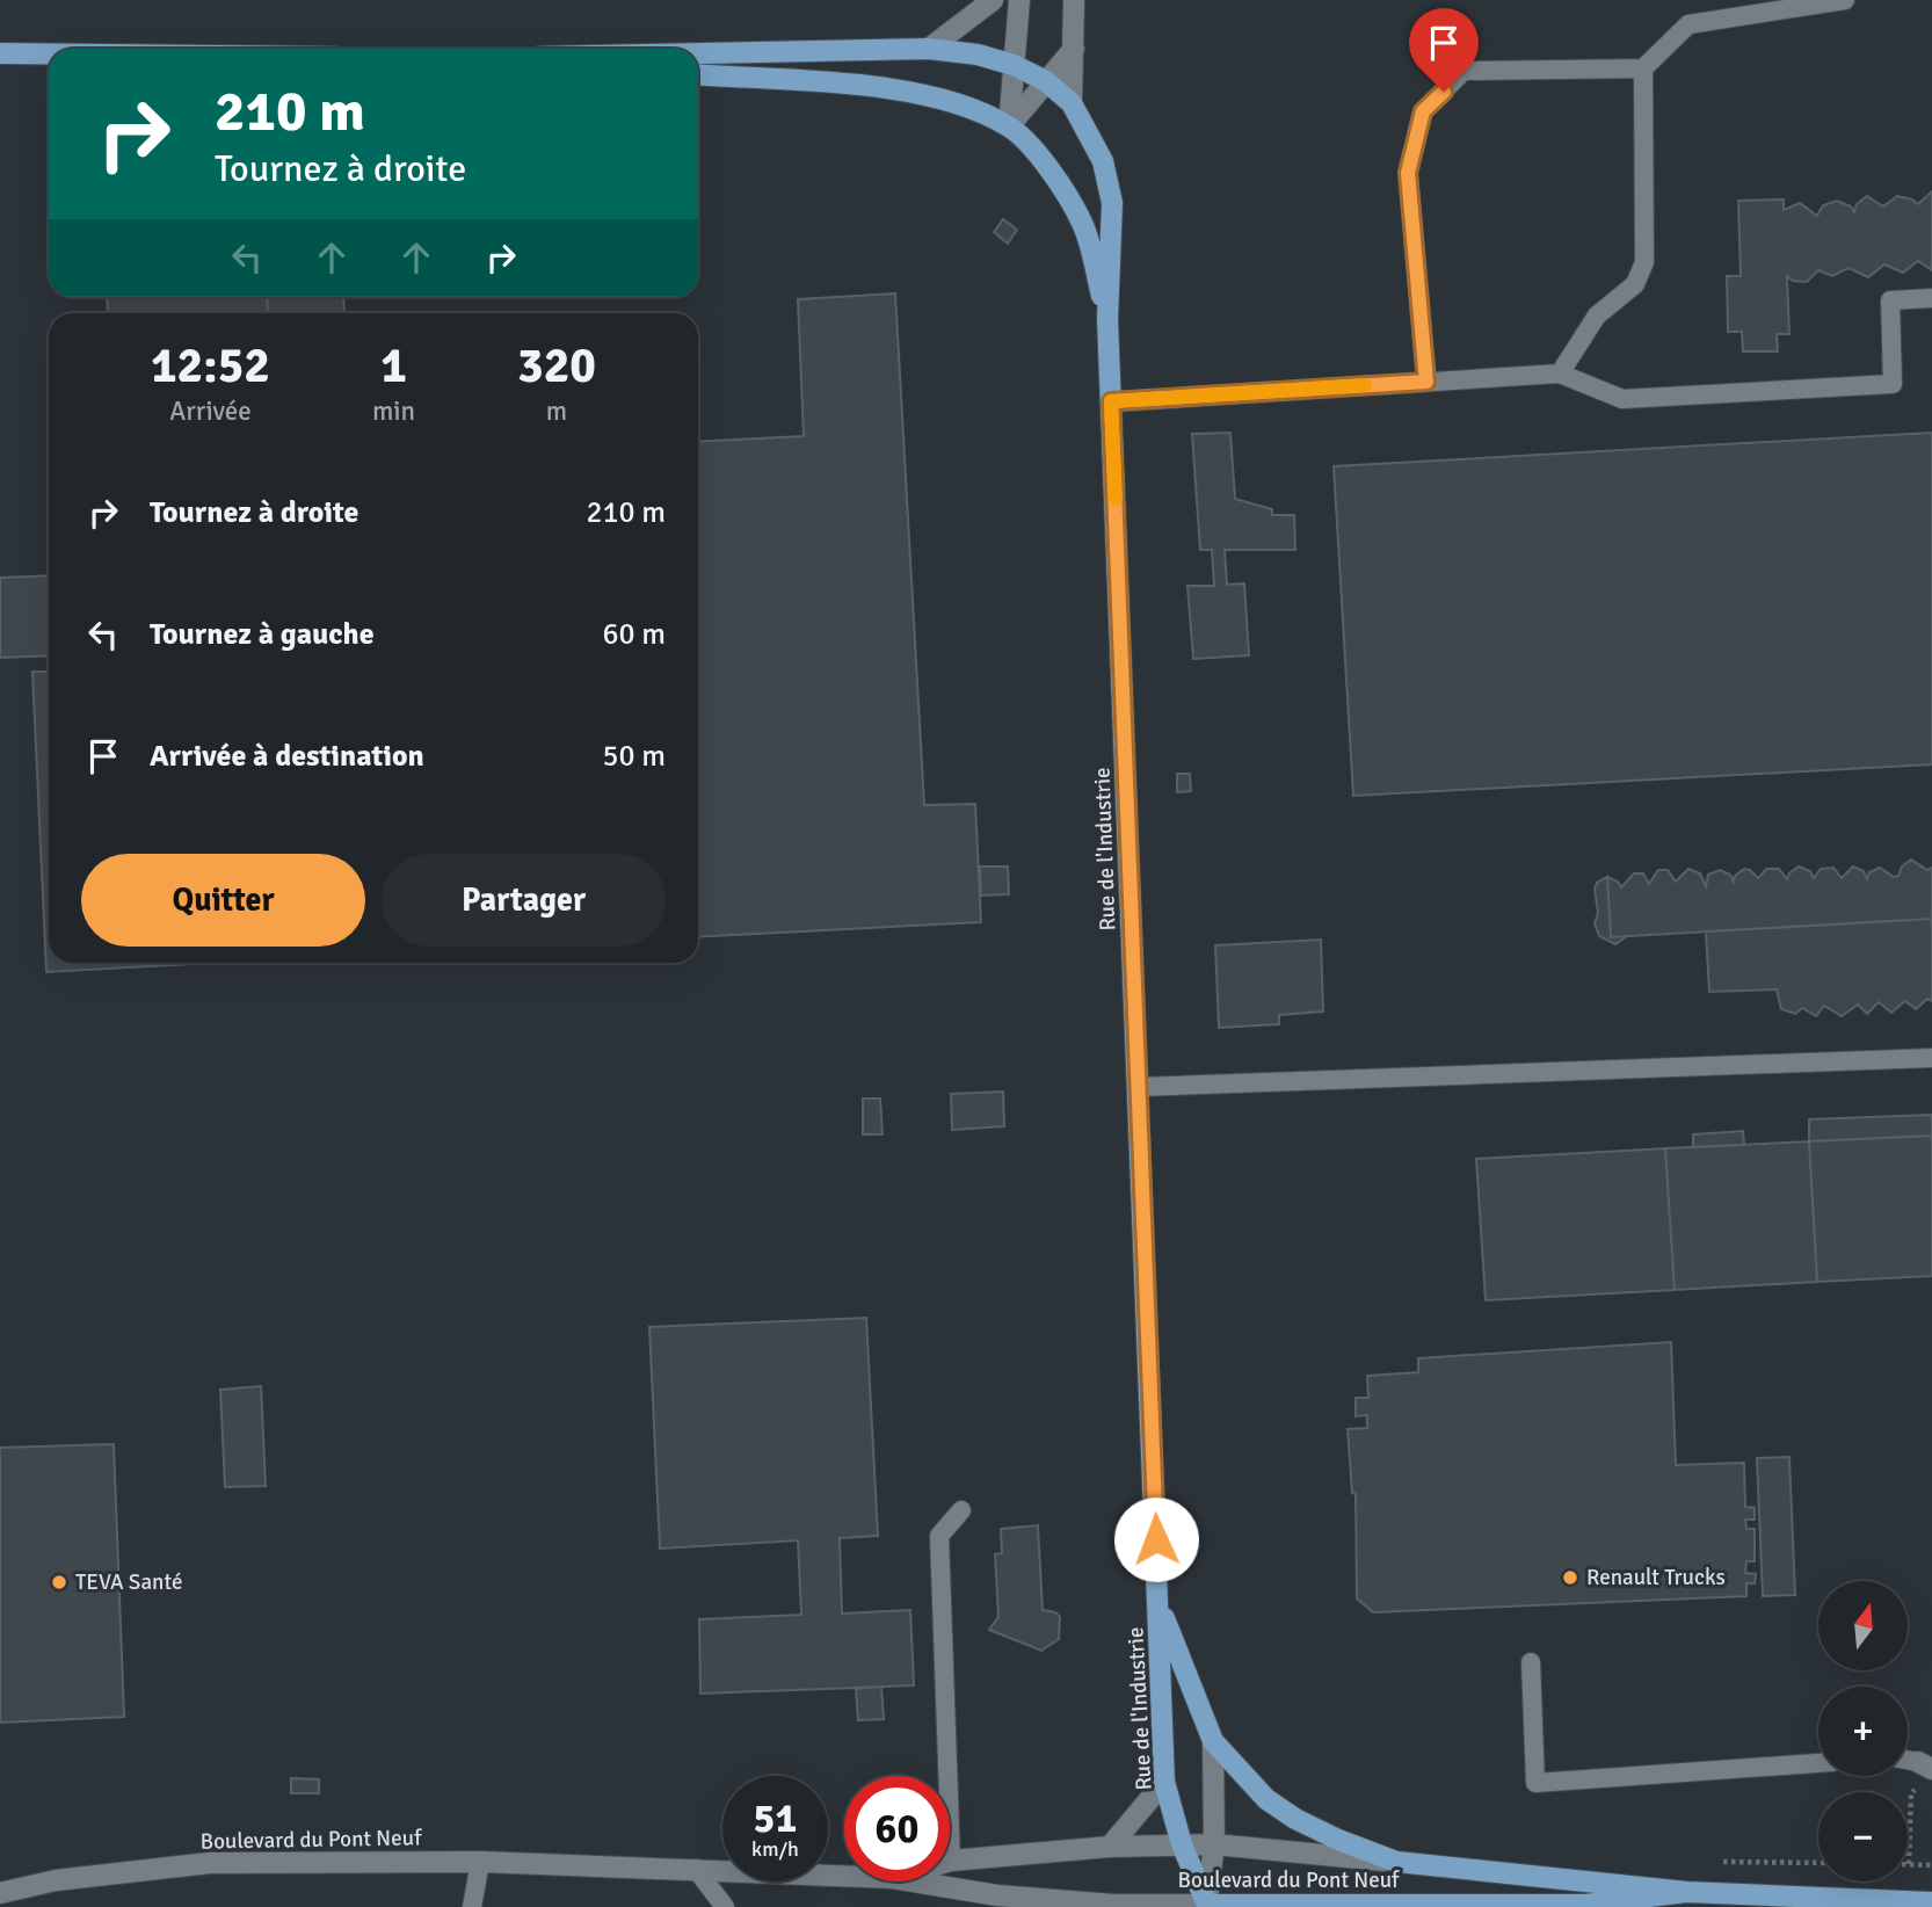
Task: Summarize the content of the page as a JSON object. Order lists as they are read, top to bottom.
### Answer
{
  "streets": {
    "main road": ["Rue de l'Industrie", "Boulevard du Pont Neuf"]
  },
  "crossings": [
    ["Rue de l'Industrie", "Boulevard du Pont Neuf"]
  ],
  "places": ["Renault Trucks", "TEVA Santé"],
  "north": "top",
  "page": {
    "turn": ["210 m", "Tournez à droite"],
    "eta": [
      "12:52",
      "Arrivée",
      "1",
      "min",
      "320",
      "m"
    ],
    "list": [
      {
        "name": "Tournez à droite",
        "value": "210 m"
      },
      {
        "name": "Tournez à gauche",
        "value": "60 m"
      },
      {
        "name": "Arrivée à destination",
        "value": "50 m"
      }
    ],
    "buttons": ["Quitter", "Partager"],
    "map_buttons": ["+", "−"],
    "speed": "51 km/h",
    "limit": "60"
  }
}
